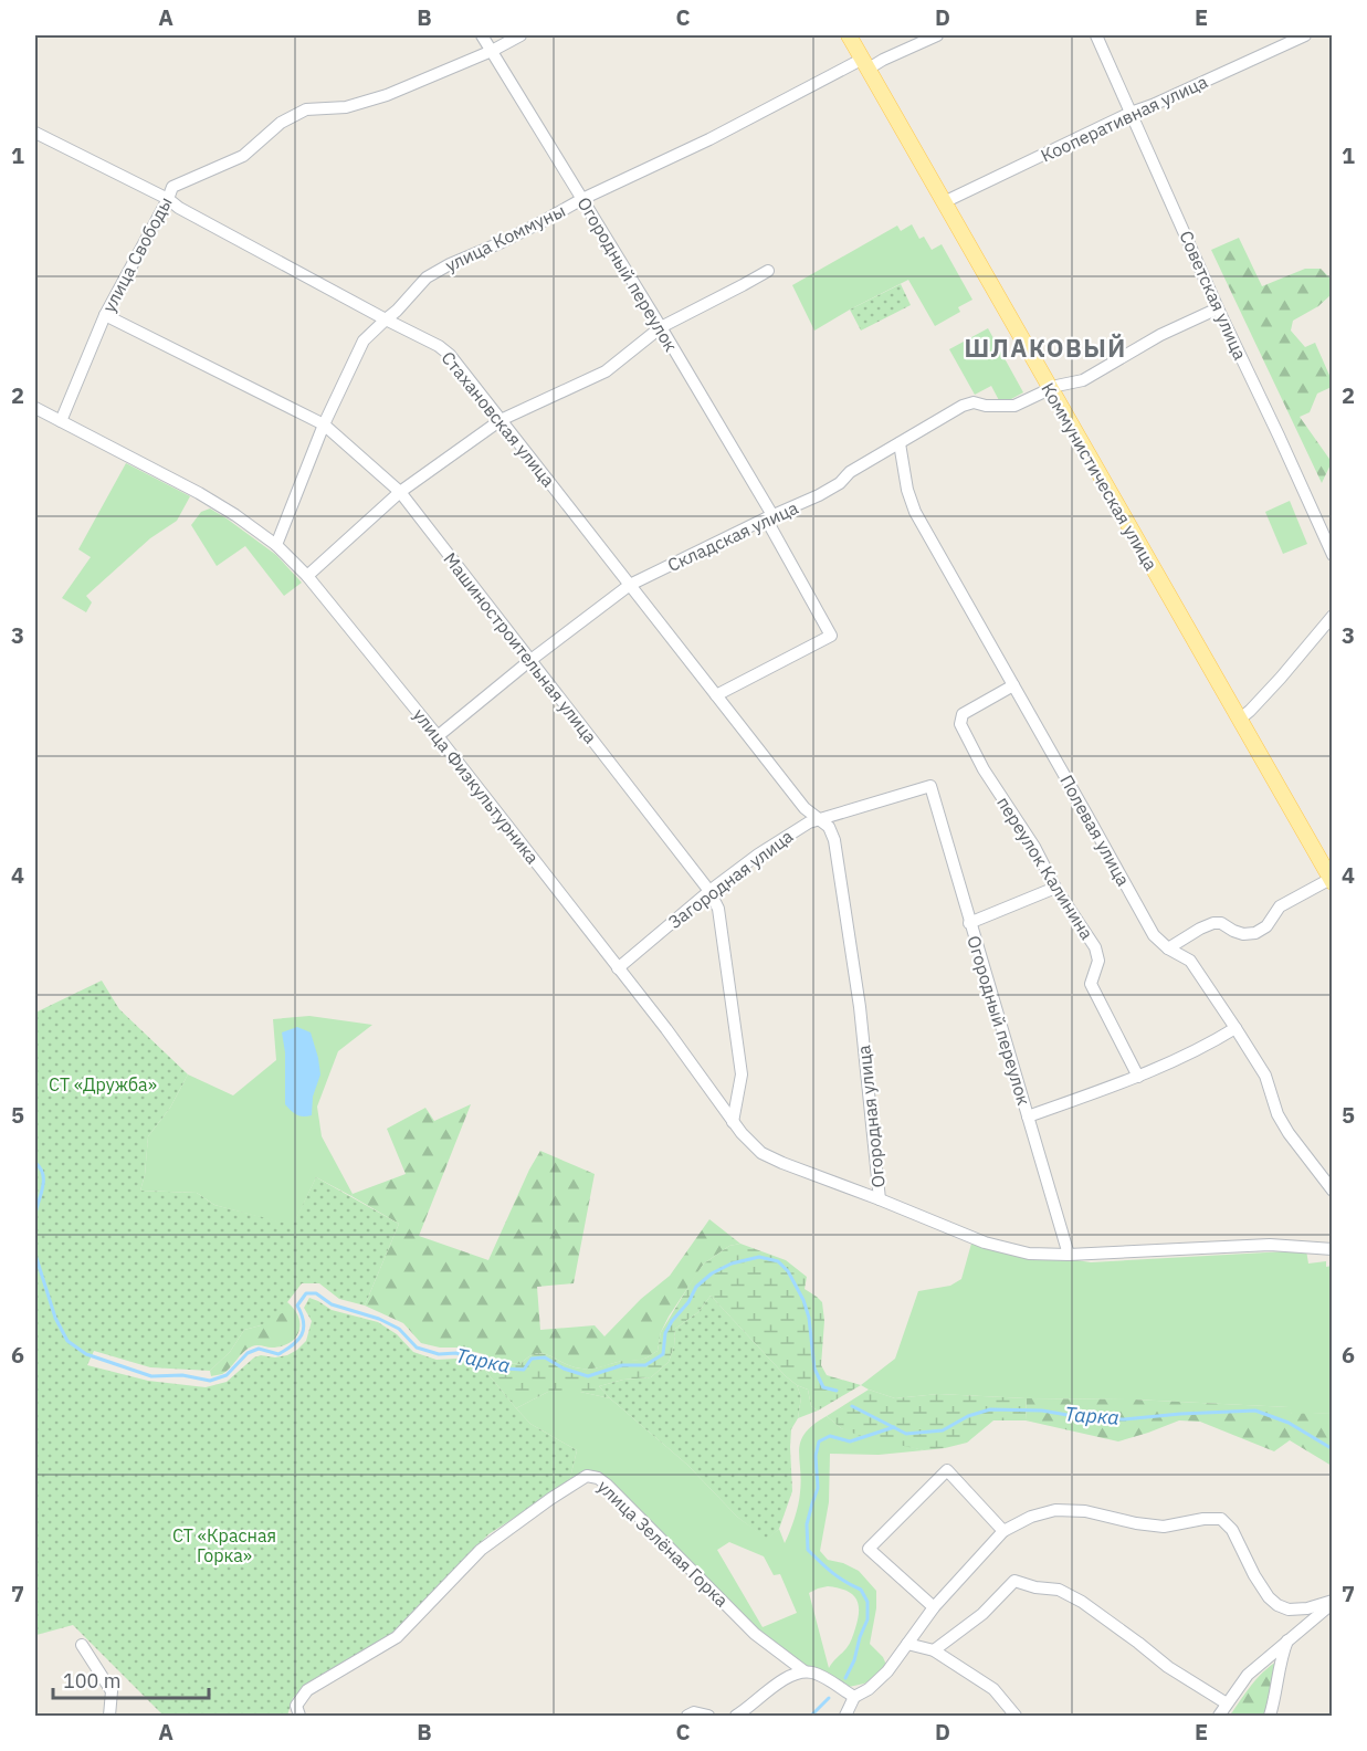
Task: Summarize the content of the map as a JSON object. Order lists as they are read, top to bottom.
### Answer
{
  "streets": {
    "main road": ["Коммунистическая улица"],
    "street": [
      "Кооперативная улица",
      "улица Коммуны",
      "улица Свободы",
      "Огородный переулок",
      "Советская улица",
      "Стахановская улица",
      "Складская улица",
      "Машиностроительная улица",
      "улица Физкультурника",
      "Полевая улица",
      "переулок Калинина",
      "Загородная улица",
      "Огородная улица",
      "улица Зелёная Горка"
    ]
  },
  "crossings": [
    ["Кооперативная улица", "Советская улица"],
    ["Кооперативная улица", "Коммунистическая улица"],
    ["улица Коммуны", "Огородный переулок"],
    ["улица Коммуны", "Стахановская улица"],
    ["улица Коммуны", "Коммунистическая улица"],
    ["улица Коммуны", "Машиностроительная улица"],
    ["улица Коммуны", "улица Физкультурника"],
    ["улица Свободы", "Огородный переулок"],
    ["улица Свободы", "Стахановская улица"],
    ["улица Свободы", "Машиностроительная улица"],
    ["улица Свободы", "улица Физкультурника"],
    ["Огородный переулок", "Стахановская улица"],
    ["Огородный переулок", "Складская улица"],
    ["Огородный переулок", "Загородная улица"],
    ["Огородный переулок", "Огородная улица"],
    ["Советская улица", "Складская улица"],
    ["Стахановская улица", "Складская улица"],
    ["Стахановская улица", "Загородная улица"],
    ["Стахановская улица", "Огородная улица"],
    ["Коммунистическая улица", "Складская улица"],
    ["Складская улица", "Машиностроительная улица"],
    ["Складская улица", "улица Физкультурника"],
    ["Складская улица", "Полевая улица"],
    ["Машиностроительная улица", "улица Физкультурника"],
    ["Машиностроительная улица", "Загородная улица"],
    ["улица Физкультурника", "Загородная улица"],
    ["улица Физкультурника", "Огородная улица"],
    ["Полевая улица", "переулок Калинина"],
    ["Загородная улица", "Огородная улица"]
  ],
  "districts": ["ШЛАКОВЫЙ"],
  "water": ["Тарка"],
  "parks": ["СТ «Дружба»", "СТ «Красная Горка»"],
  "scale_bar": "100 m",
  "grid": {
    "columns": [
      "A",
      "B",
      "C",
      "D",
      "E"
    ],
    "rows": [
      "1",
      "2",
      "3",
      "4",
      "5",
      "6",
      "7"
    ]
  }
}
